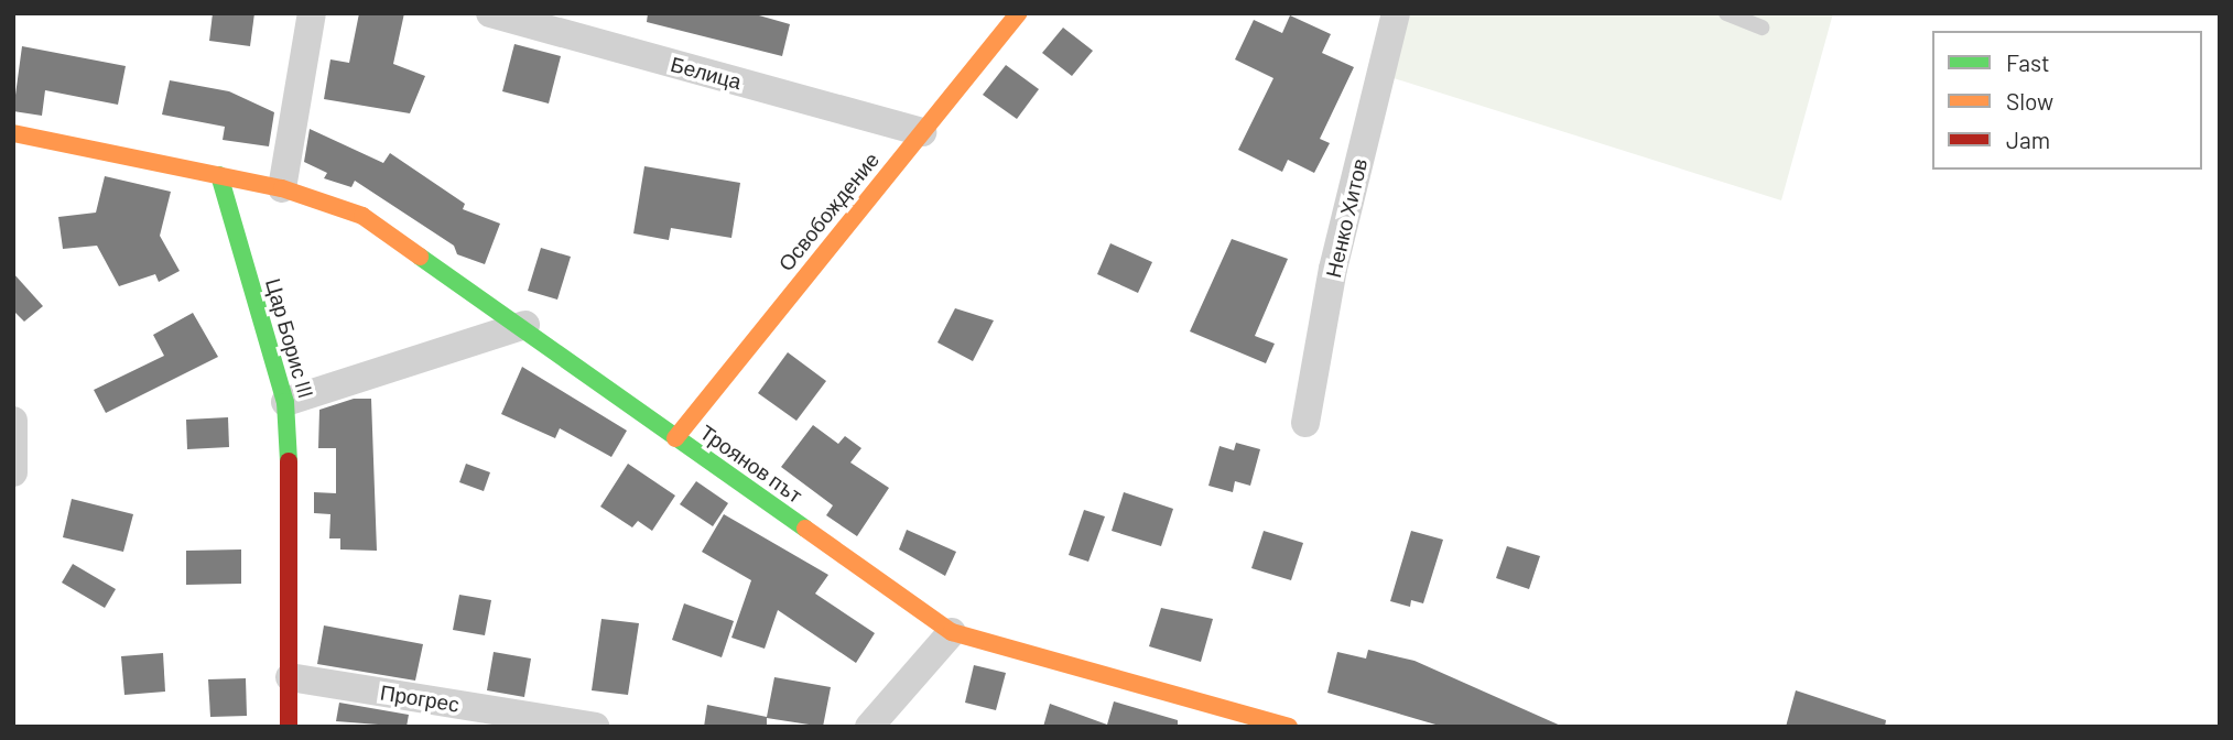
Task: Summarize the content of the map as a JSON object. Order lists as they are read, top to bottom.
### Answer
{
  "streets": {
    "street": [
      "Белица",
      "Освобождение",
      "Ненко Хитов",
      "Цар Борис III",
      "Троянов път",
      "Прогрес"
    ]
  },
  "crossings": [
    ["Белица", "Освобождение"],
    ["Освобождение", "Троянов път"],
    ["Цар Борис III", "Троянов път"],
    ["Цар Борис III", "Прогрес"]
  ],
  "legend": ["Fast", "Slow", "Jam"]
}
